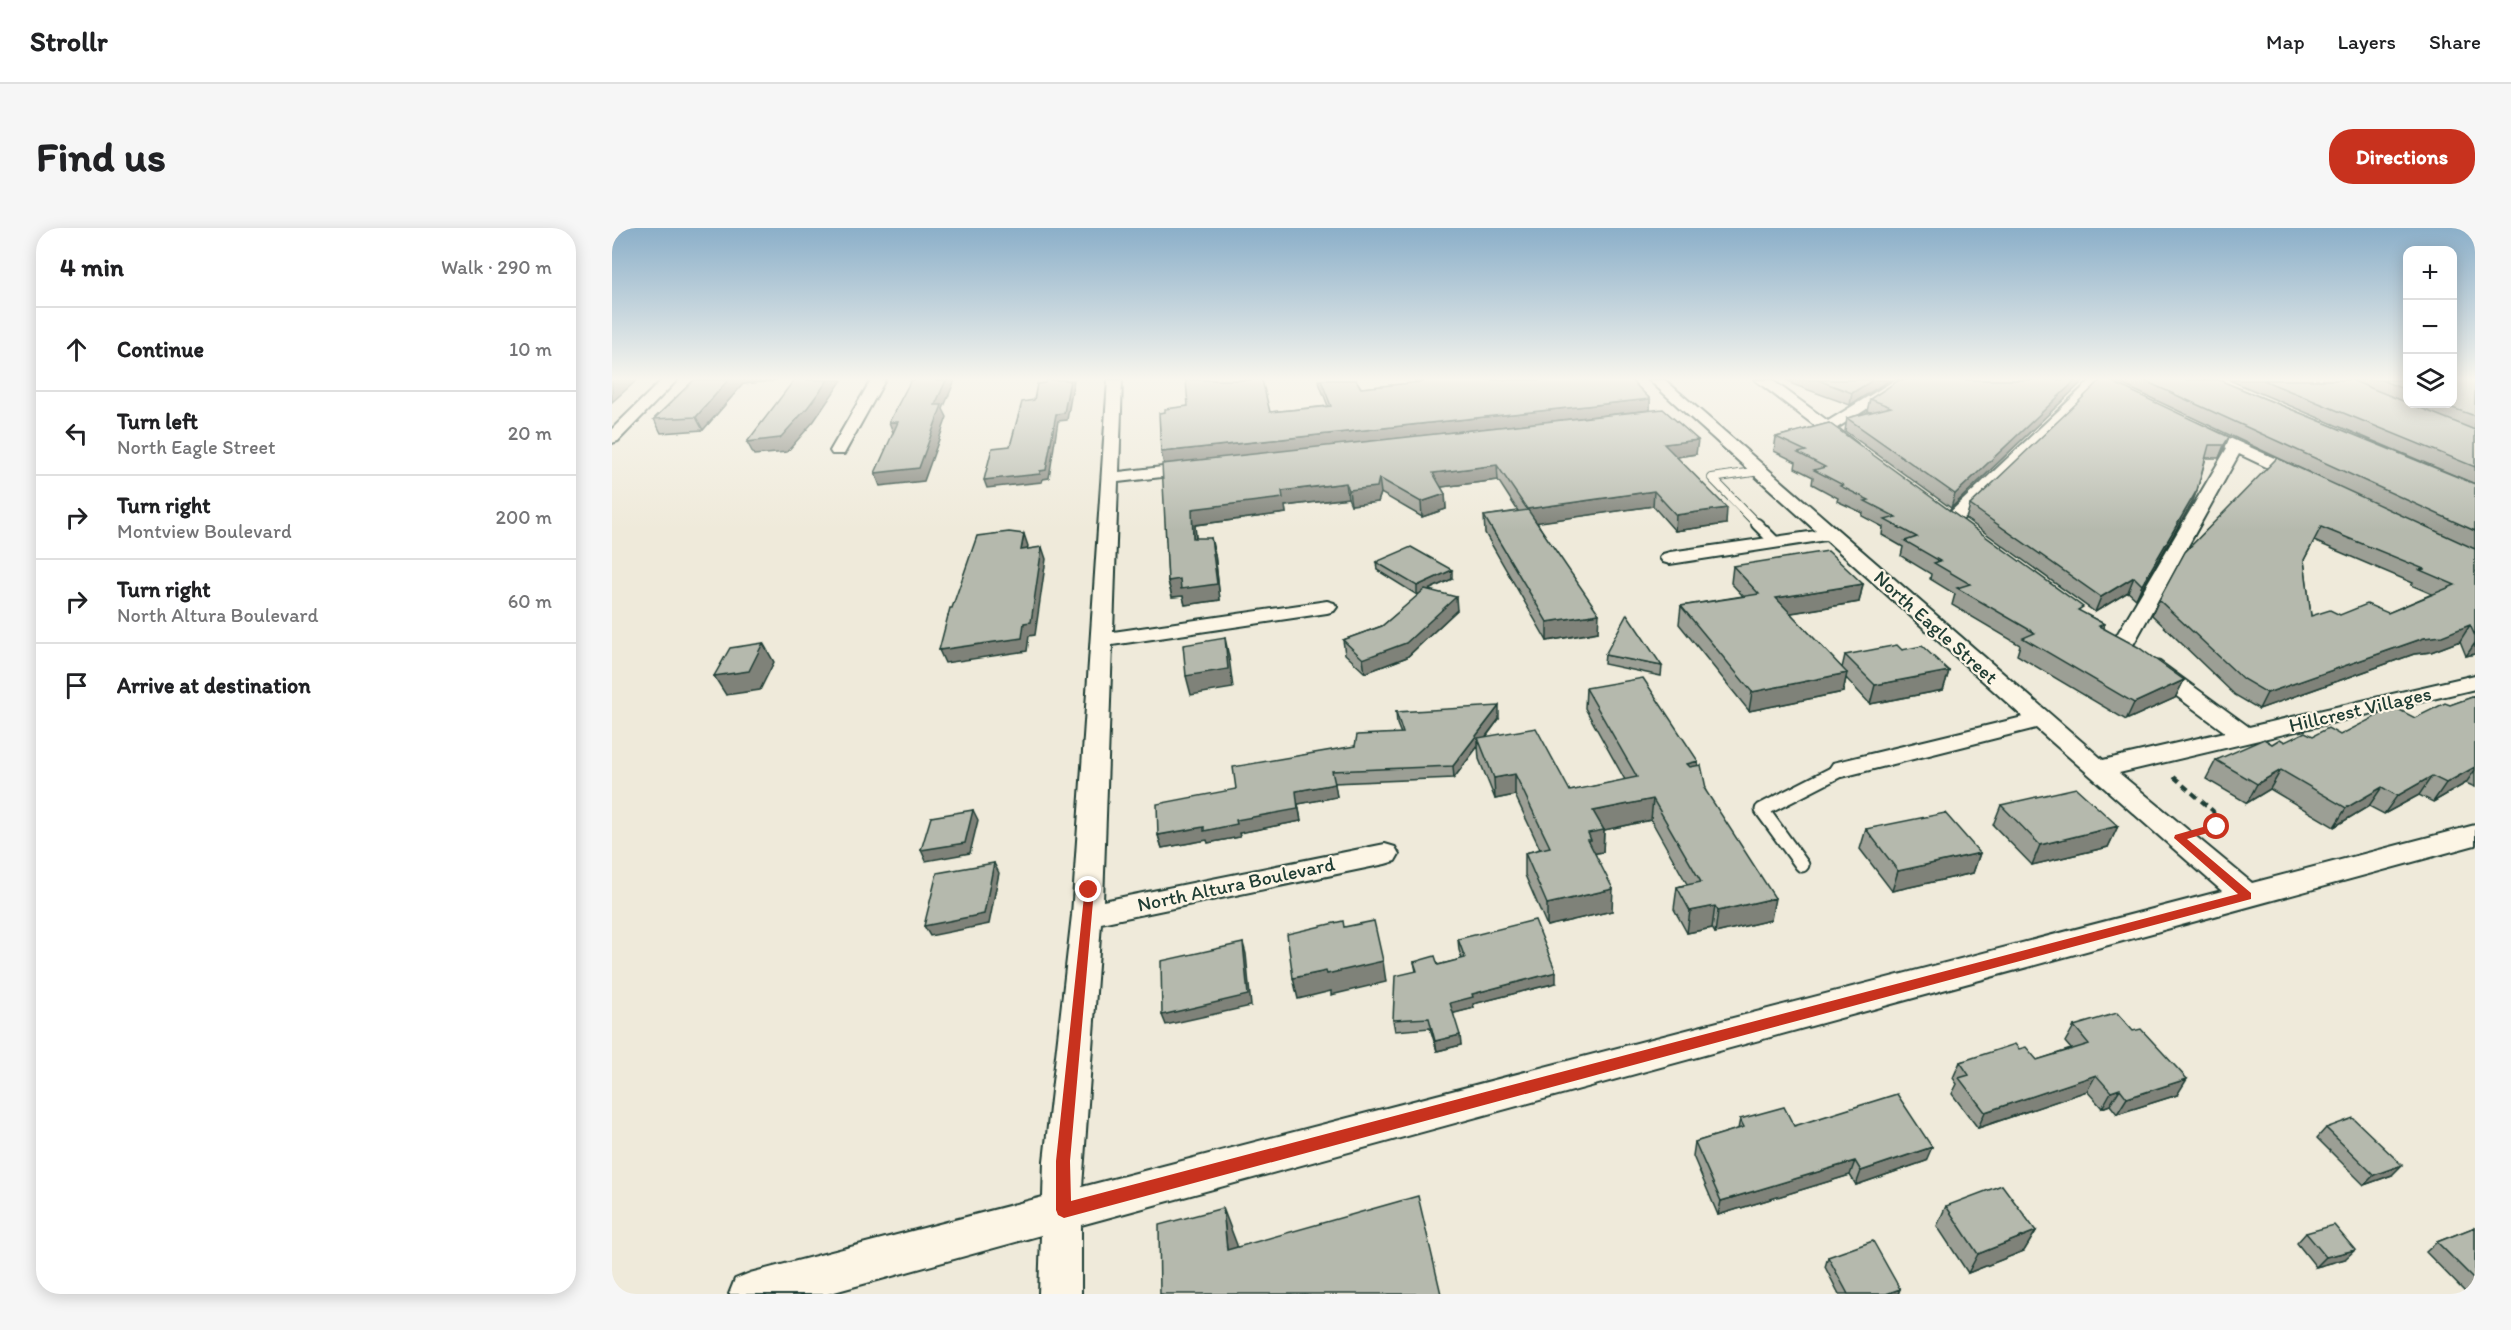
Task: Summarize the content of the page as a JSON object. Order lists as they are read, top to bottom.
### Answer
{
  "streets": {
    "street": ["North Eagle Street", "Hillcrest Villages", "North Altura Boulevard"]
  },
  "crossings": [
    ["North Eagle Street", "Hillcrest Villages"]
  ],
  "page": {
    "header": "Strollr",
    "nav": ["Map", "Layers", "Share"],
    "buttons": "Directions",
    "title": "Find us",
    "heading": ["4 min", "Walk · 290 m"],
    "map_buttons": ["+", "−"],
    "list": [
      ["Continue", "10 m"],
      ["Turn left", "North Eagle Street", "20 m"],
      ["Turn right", "Montview Boulevard", "200 m"],
      ["Turn right", "North Altura Boulevard", "60 m"],
      "Arrive at destination"
    ]
  }
}
